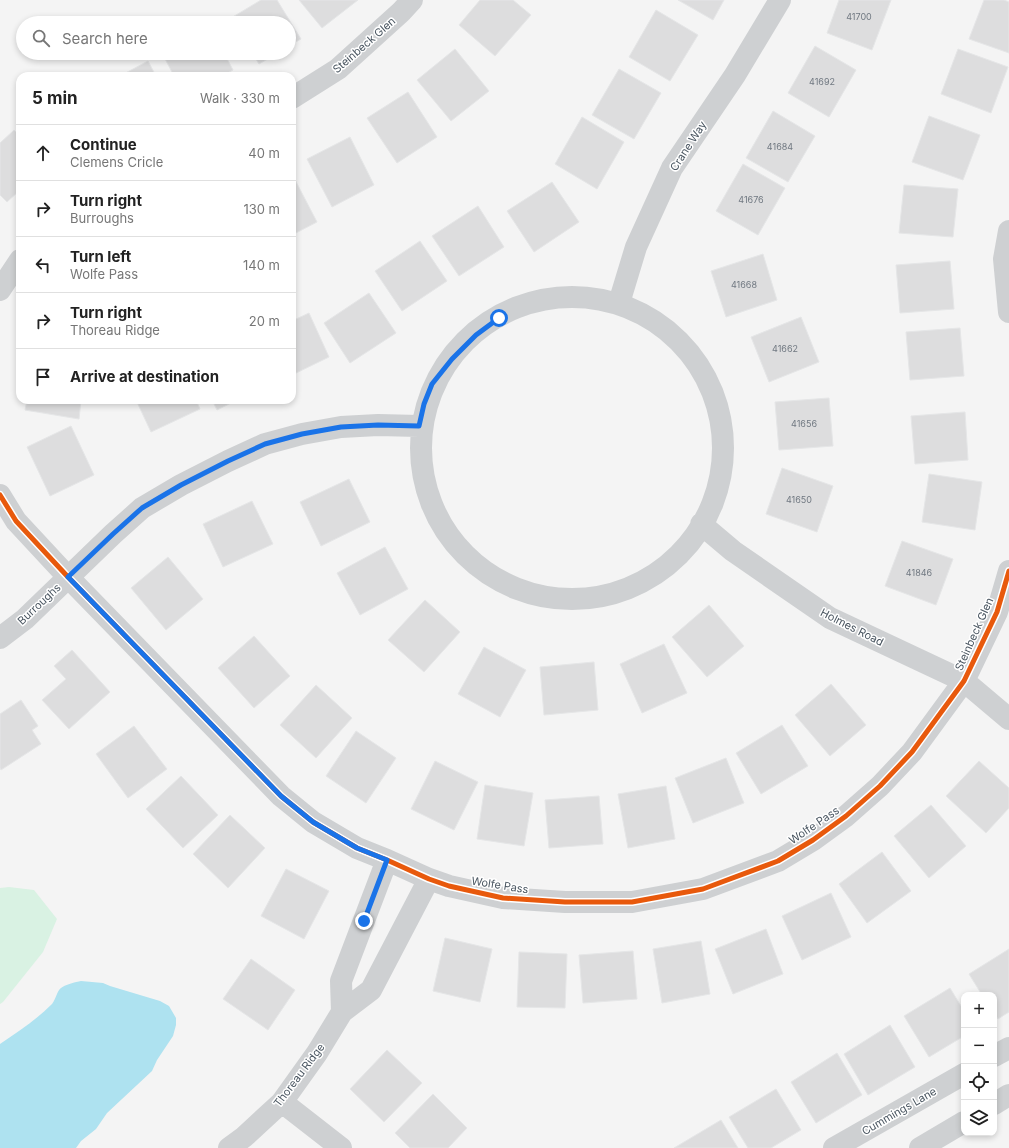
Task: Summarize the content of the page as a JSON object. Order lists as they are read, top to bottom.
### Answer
{
  "streets": {
    "street": [
      "Steinbeck Glen",
      "Crane Way",
      "Burroughs",
      "Holmes Road",
      "Wolfe Pass",
      "Thoreau Ridge",
      "Cummings Lane"
    ]
  },
  "crossings": [
    ["Steinbeck Glen", "Holmes Road"],
    ["Steinbeck Glen", "Wolfe Pass"],
    ["Burroughs", "Wolfe Pass"],
    ["Holmes Road", "Wolfe Pass"],
    ["Wolfe Pass", "Thoreau Ridge"]
  ],
  "house_numbers": [
    "41700",
    "41692",
    "41684",
    "41676",
    "41668",
    "41662",
    "41656",
    "41650",
    "41846"
  ],
  "page": {
    "search": "Search here",
    "heading": ["5 min", "Walk · 330 m"],
    "list": [
      ["Continue", "Clemens Cricle", "40 m"],
      ["Turn right", "Burroughs", "130 m"],
      ["Turn left", "Wolfe Pass", "140 m"],
      ["Turn right", "Thoreau Ridge", "20 m"],
      "Arrive at destination"
    ],
    "map_buttons": ["+", "−"]
  }
}
